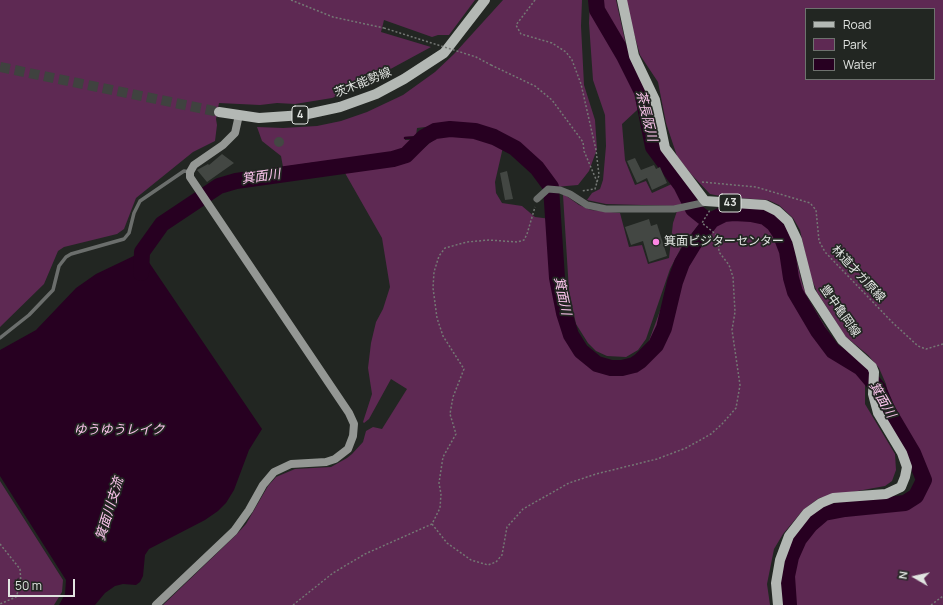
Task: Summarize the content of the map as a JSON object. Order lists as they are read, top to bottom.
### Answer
{
  "streets": {
    "main road": [
      "茨木能勢線",
      "4",
      "43",
      "豊中亀岡線"
    ],
    "path": ["林道才ガ原線"]
  },
  "crossings": [
    ["43", "林道才ガ原線"],
    ["43", "豊中亀岡線"]
  ],
  "water": [
    "茶長阪川",
    "箕面川",
    "ゆうゆうレイク",
    "箕面川支流"
  ],
  "places": ["箕面ビジターセンター"],
  "legend": ["Road", "Park", "Water"],
  "scale_bar": "50 m",
  "north": "left"
}
